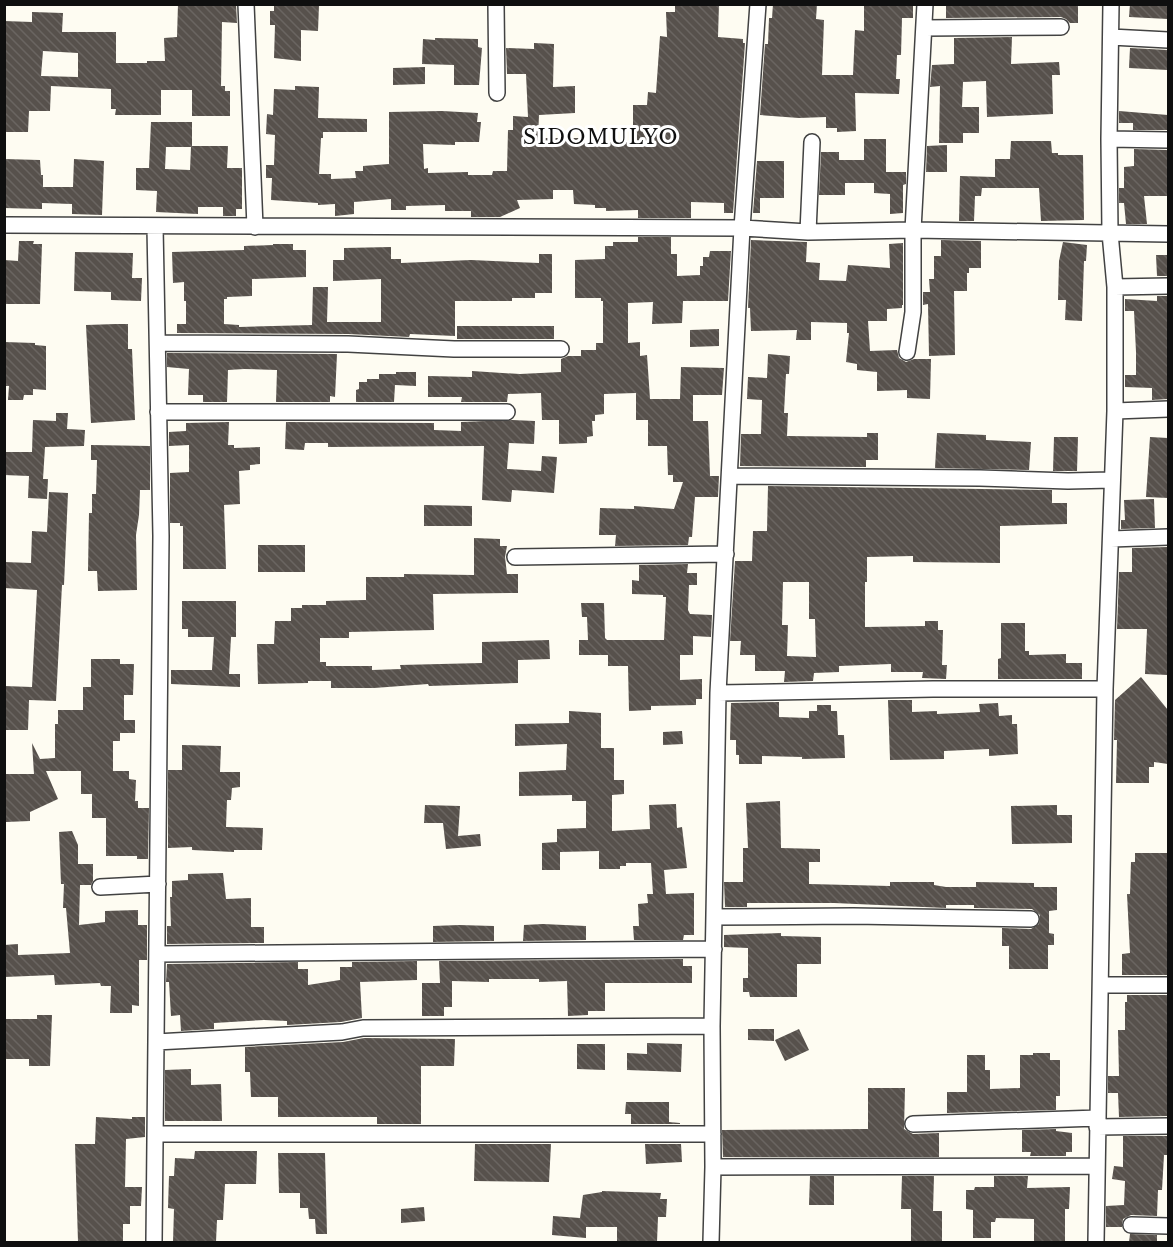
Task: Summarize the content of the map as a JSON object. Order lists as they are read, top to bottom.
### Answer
{
  "districts": ["SIDOMULYO"]
}
